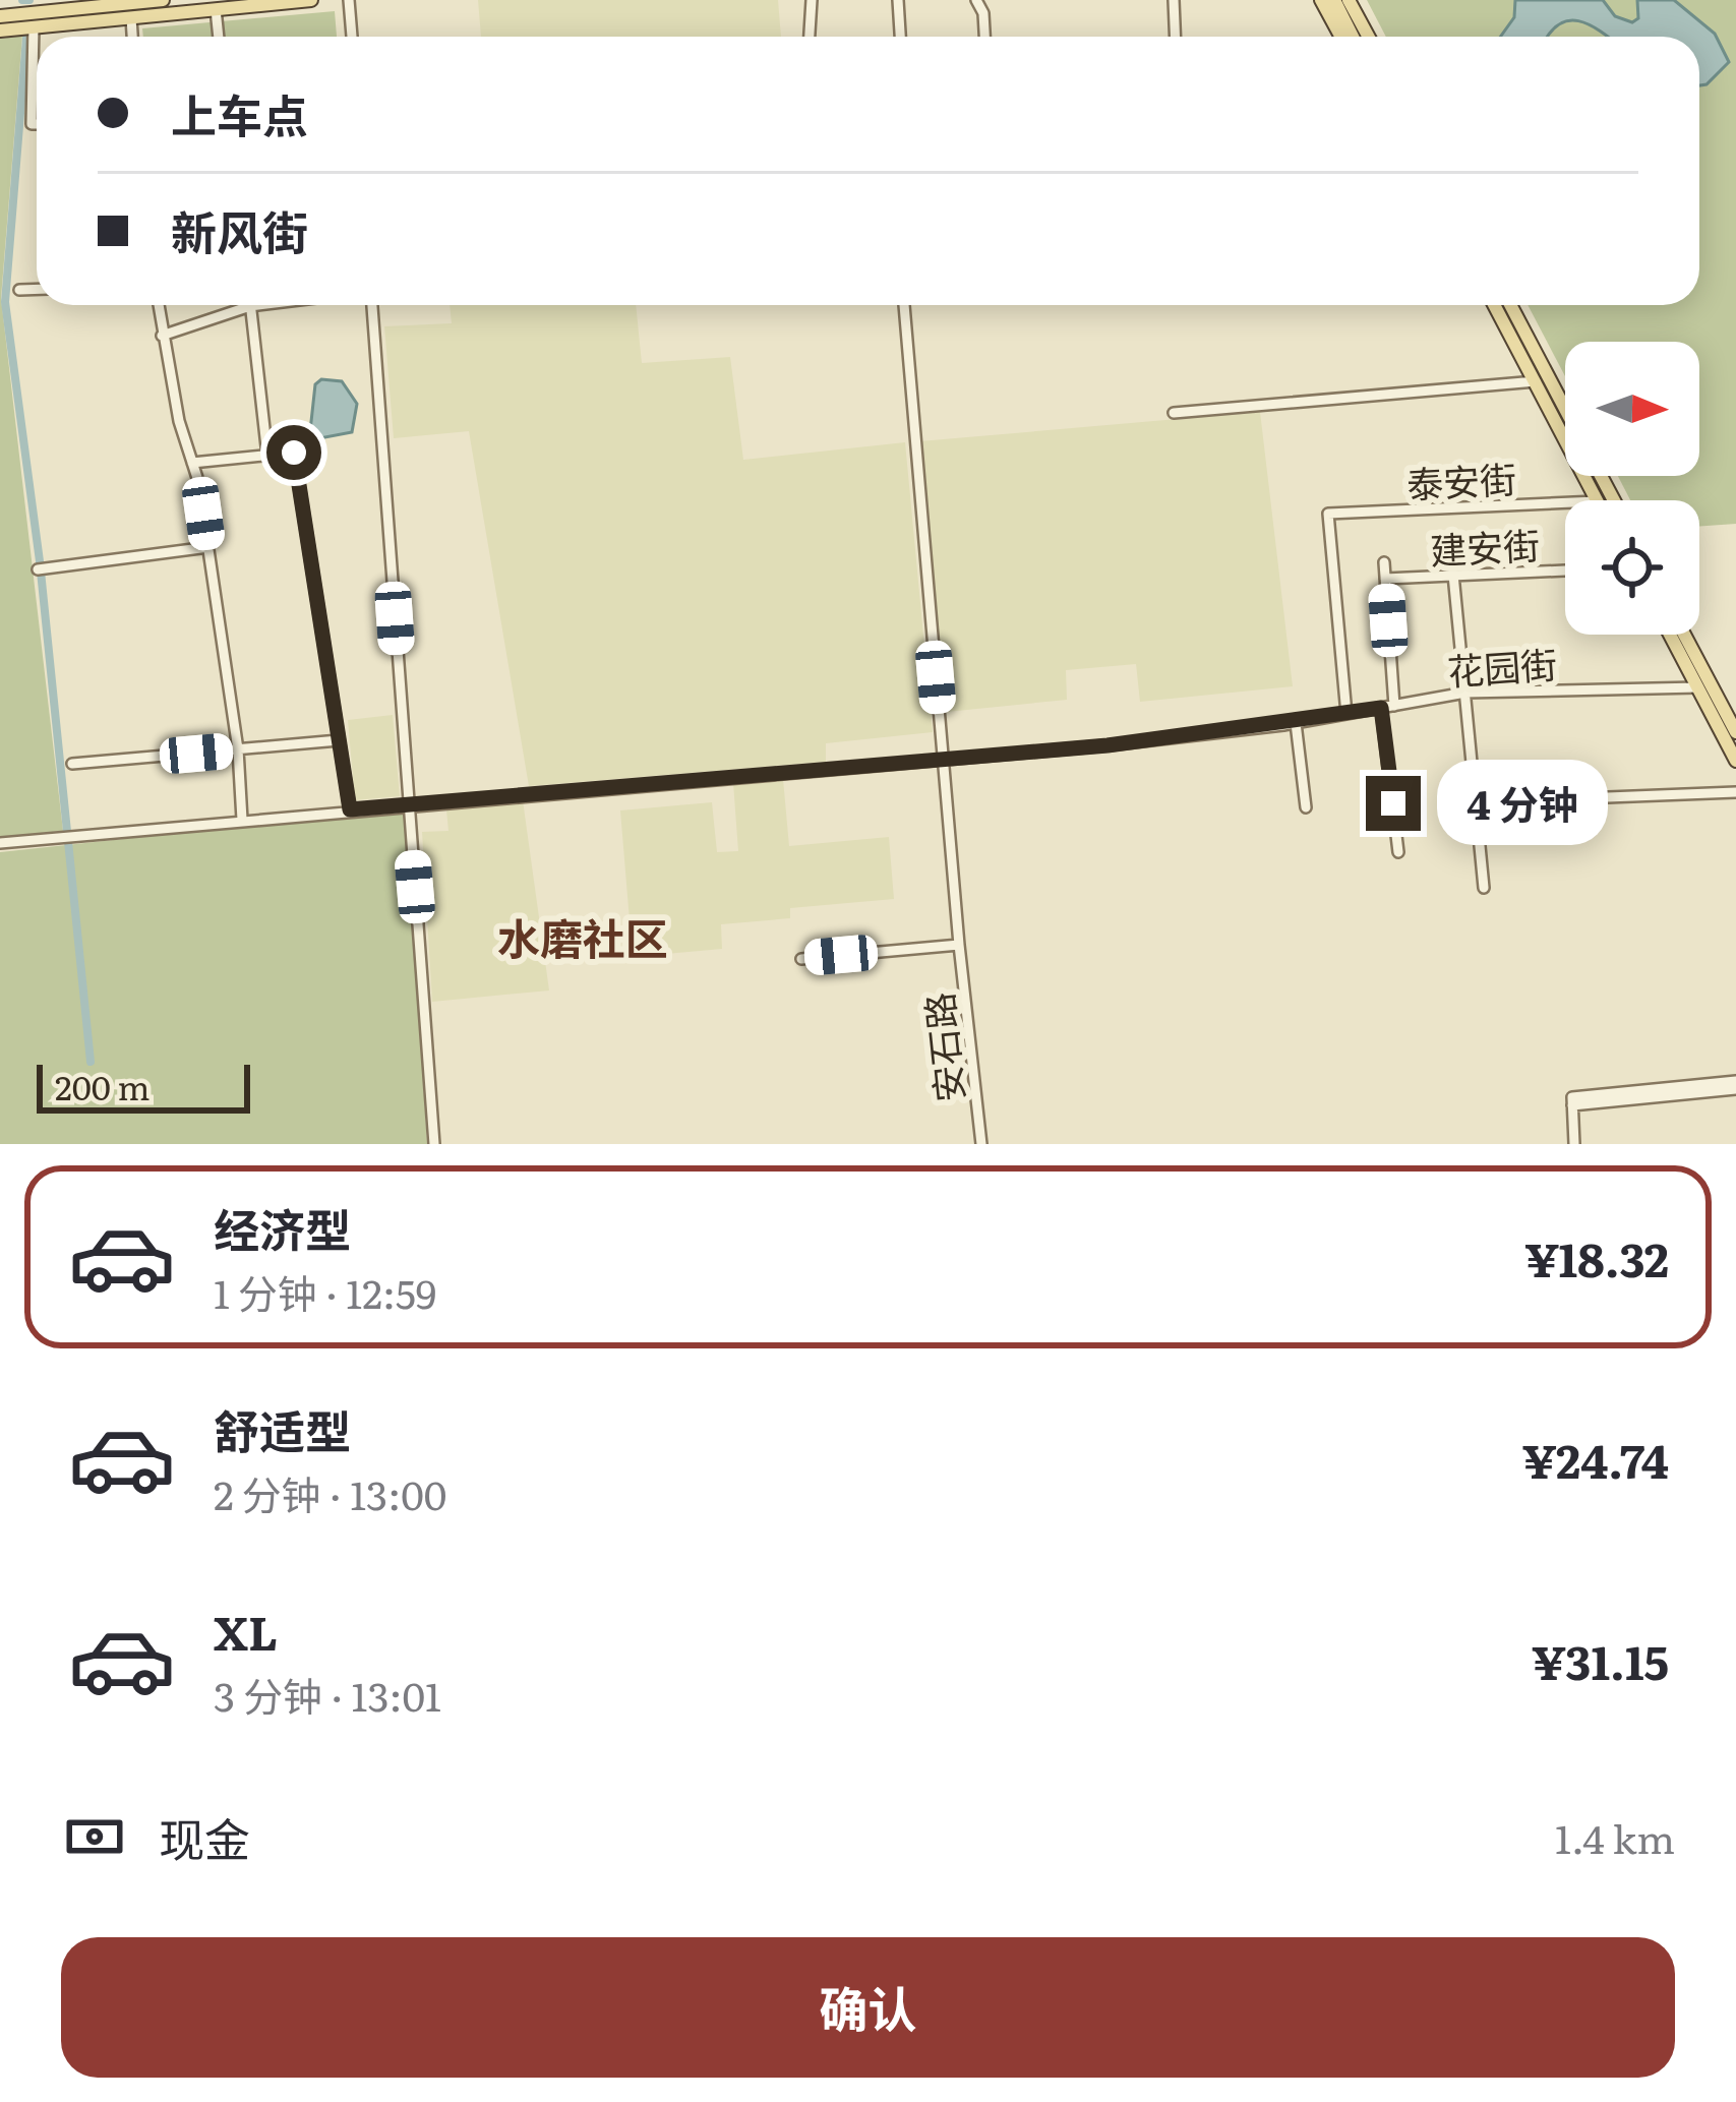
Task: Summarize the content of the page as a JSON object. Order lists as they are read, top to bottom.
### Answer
{
  "streets": {
    "street": [
      "泰安街",
      "建安街",
      "花园街",
      "安石路"
    ]
  },
  "crossings": [
    ["泰安街", "花园街"],
    ["花园街", "安石路"]
  ],
  "districts": ["水磨社区"],
  "scale_bar": "200 m",
  "north": "right",
  "page": {
    "banner": ["上车点", "新风街"],
    "bubble": "4 分钟",
    "scale": "200 m",
    "list": [
      {
        "name": "经济型",
        "note": "1 分钟 · 12:59",
        "value": "¥18.32"
      },
      {
        "name": "舒适型",
        "note": "2 分钟 · 13:00",
        "value": "¥24.74"
      },
      {
        "name": "XL",
        "note": "3 分钟 · 13:01",
        "value": "¥31.15"
      }
    ],
    "pay": ["现金", "1.4 km"],
    "buttons": "确认"
  }
}
